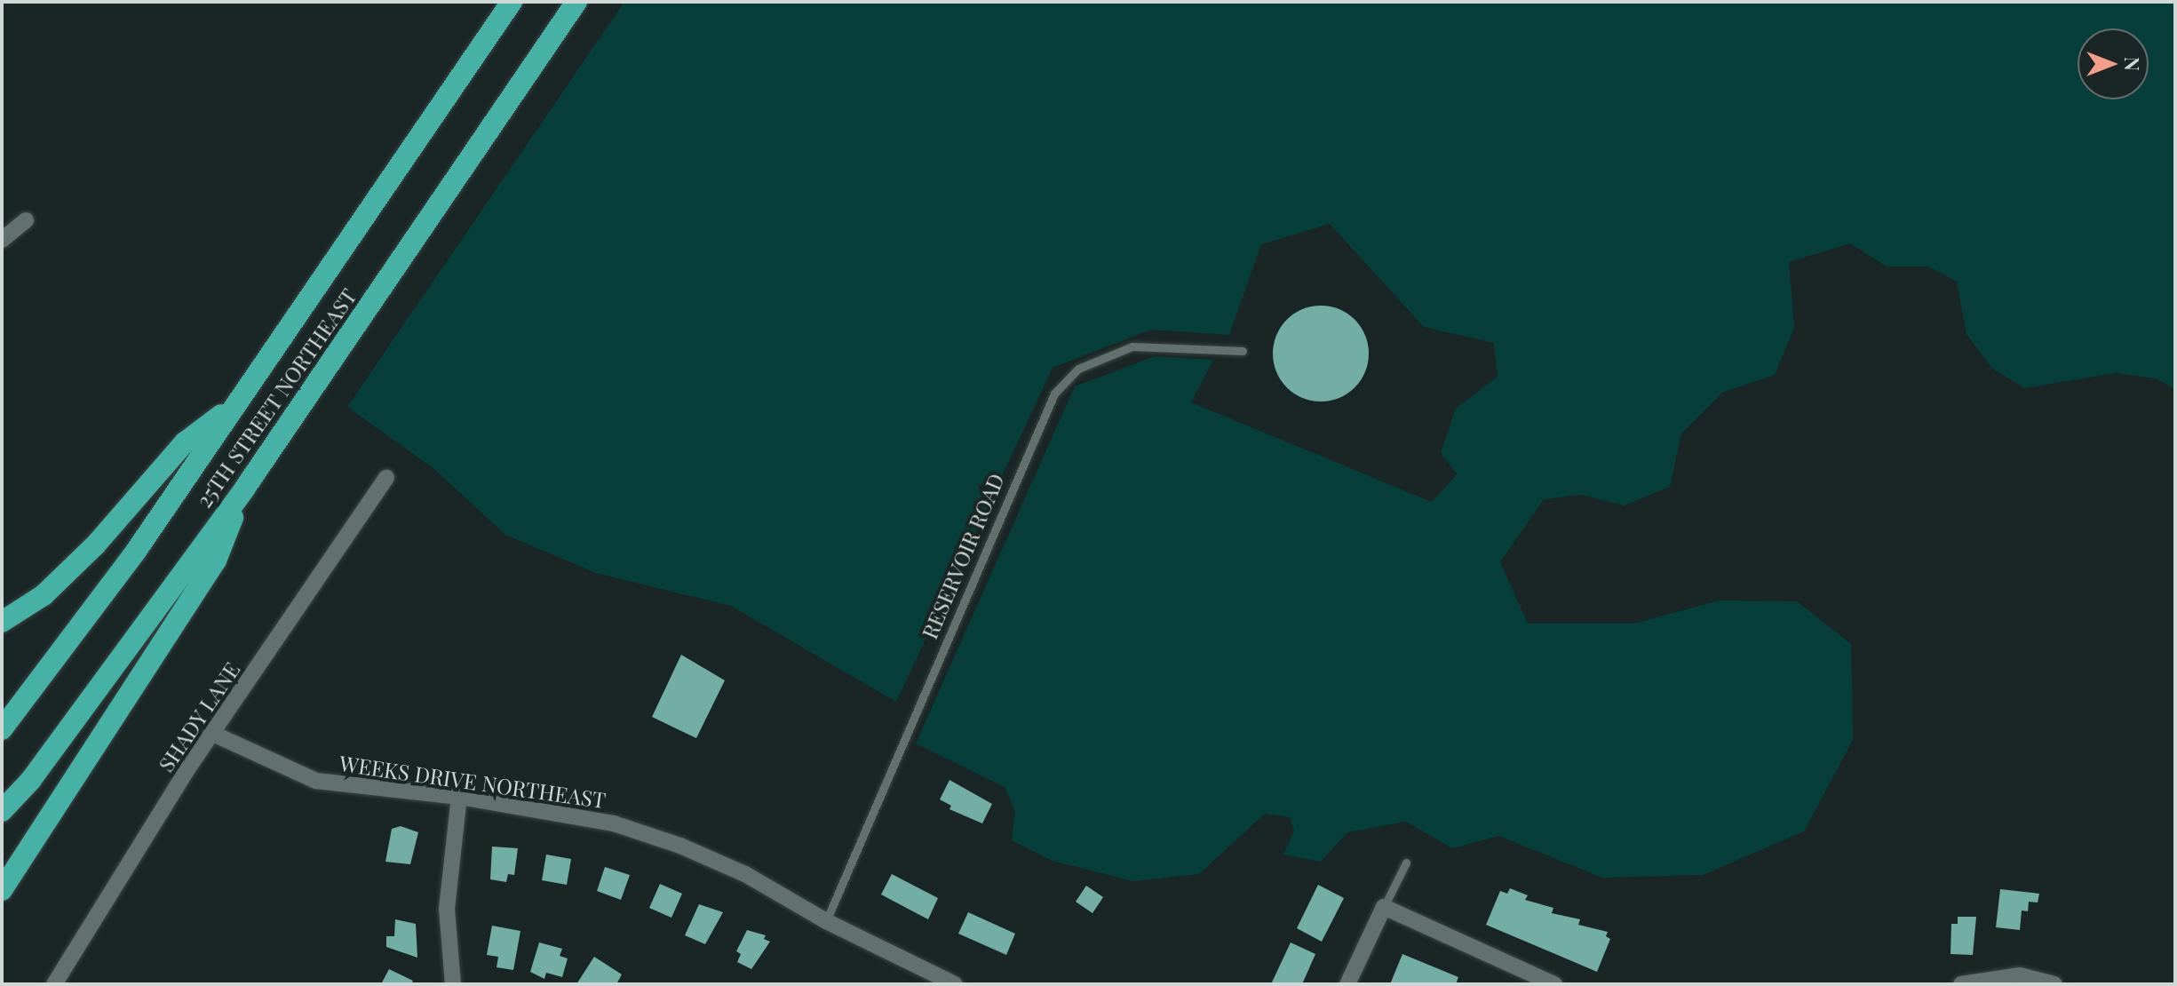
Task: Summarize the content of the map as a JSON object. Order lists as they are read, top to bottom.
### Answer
{
  "streets": {
    "highway": ["25TH STREET NORTHEAST"],
    "street": ["SHADY LANE", "WEEKS DRIVE NORTHEAST"],
    "lane": ["RESERVOIR ROAD"]
  },
  "crossings": [
    ["RESERVOIR ROAD", "WEEKS DRIVE NORTHEAST"],
    ["SHADY LANE", "WEEKS DRIVE NORTHEAST"]
  ],
  "north": "right"
}
